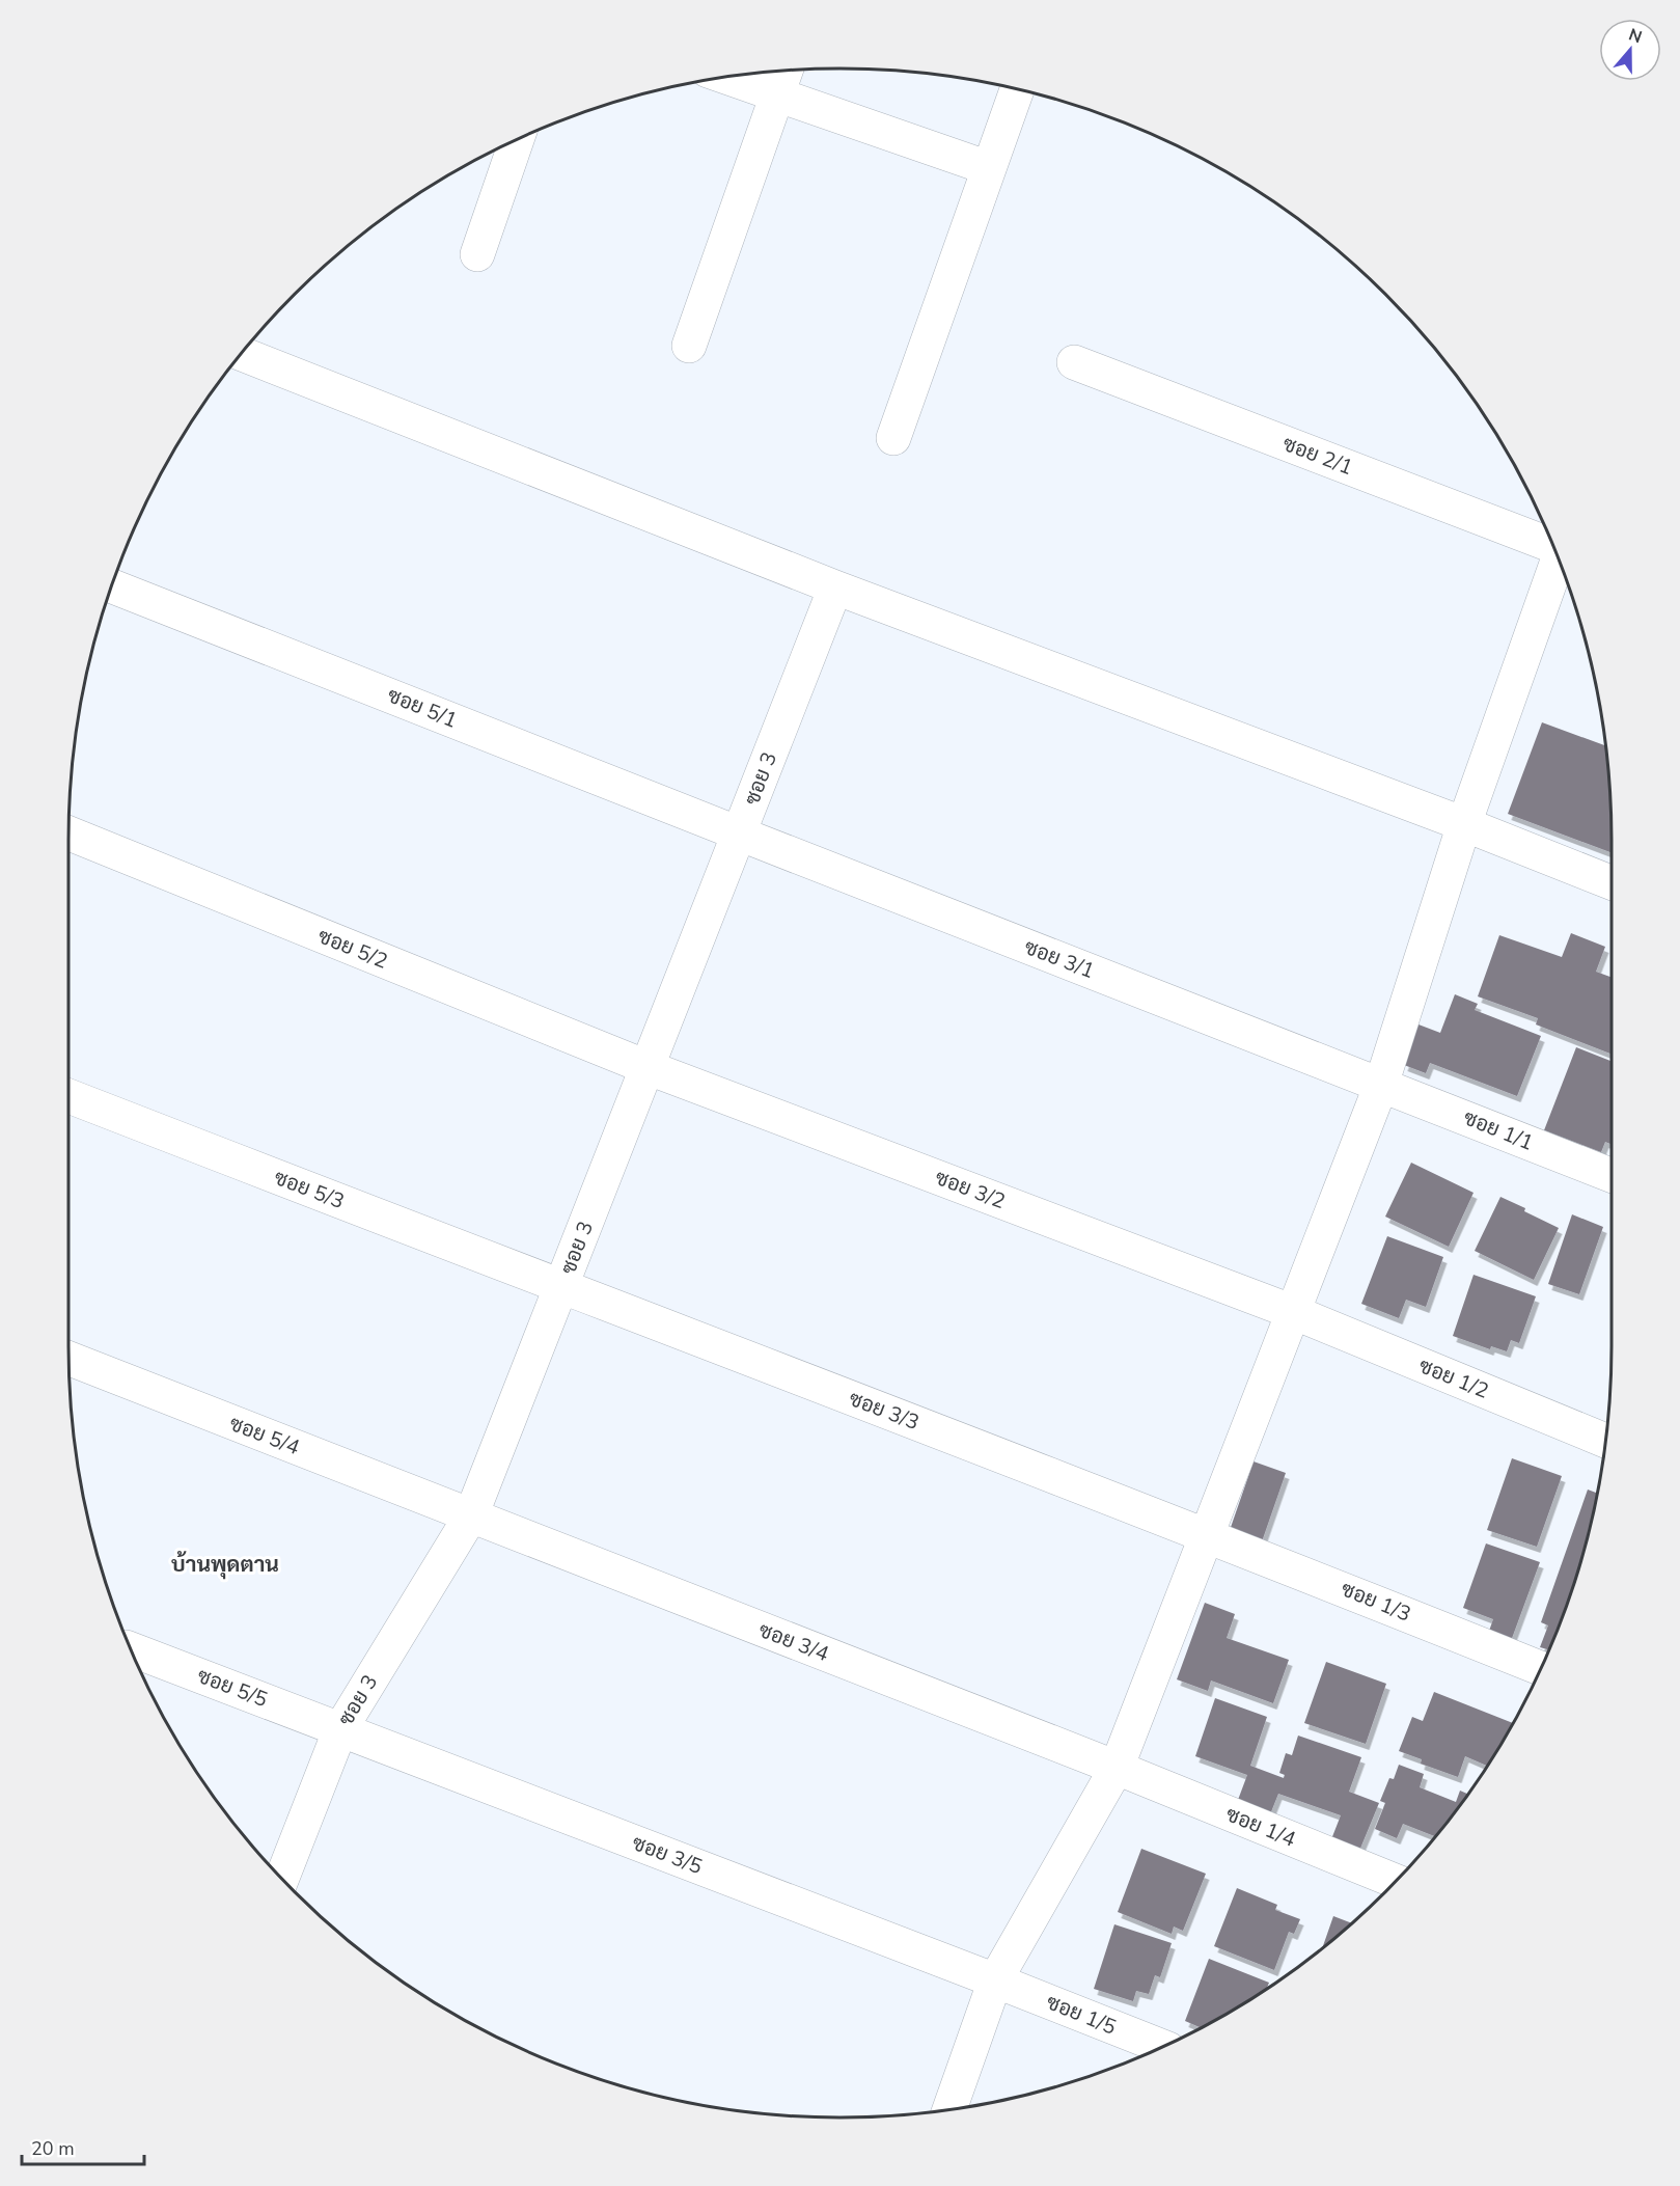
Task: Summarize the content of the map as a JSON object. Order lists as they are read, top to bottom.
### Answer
{
  "streets": {
    "street": [
      "ซอย 2/1",
      "ซอย 5/1",
      "ซอย 3",
      "ซอย 5/2",
      "ซอย 3/1",
      "ซอย 1/1",
      "ซอย 5/3",
      "ซอย 3/2",
      "ซอย 1/2",
      "ซอย 3/3",
      "ซอย 5/4",
      "ซอย 1/3",
      "ซอย 3/4",
      "ซอย 5/5",
      "ซอย 1/4",
      "ซอย 3/5",
      "ซอย 1/5"
    ]
  },
  "crossings": [
    ["ซอย 5/1", "ซอย 3"],
    ["ซอย 5/1", "ซอย 3/1"],
    ["ซอย 3", "ซอย 5/2"],
    ["ซอย 3", "ซอย 3/1"],
    ["ซอย 3", "ซอย 5/3"],
    ["ซอย 3", "ซอย 3/2"],
    ["ซอย 3", "ซอย 3/3"],
    ["ซอย 3", "ซอย 5/4"],
    ["ซอย 3", "ซอย 3/4"],
    ["ซอย 3", "ซอย 5/5"],
    ["ซอย 3", "ซอย 3/5"],
    ["ซอย 5/2", "ซอย 3/2"],
    ["ซอย 3/1", "ซอย 1/1"],
    ["ซอย 5/3", "ซอย 3/3"],
    ["ซอย 3/2", "ซอย 1/2"],
    ["ซอย 3/3", "ซอย 1/3"],
    ["ซอย 5/4", "ซอย 3/4"],
    ["ซอย 3/4", "ซอย 1/4"],
    ["ซอย 5/5", "ซอย 3/5"],
    ["ซอย 3/5", "ซอย 1/5"]
  ],
  "districts": ["บ้านพุดตาน"],
  "scale_bar": "20 m",
  "north": "top"
}
